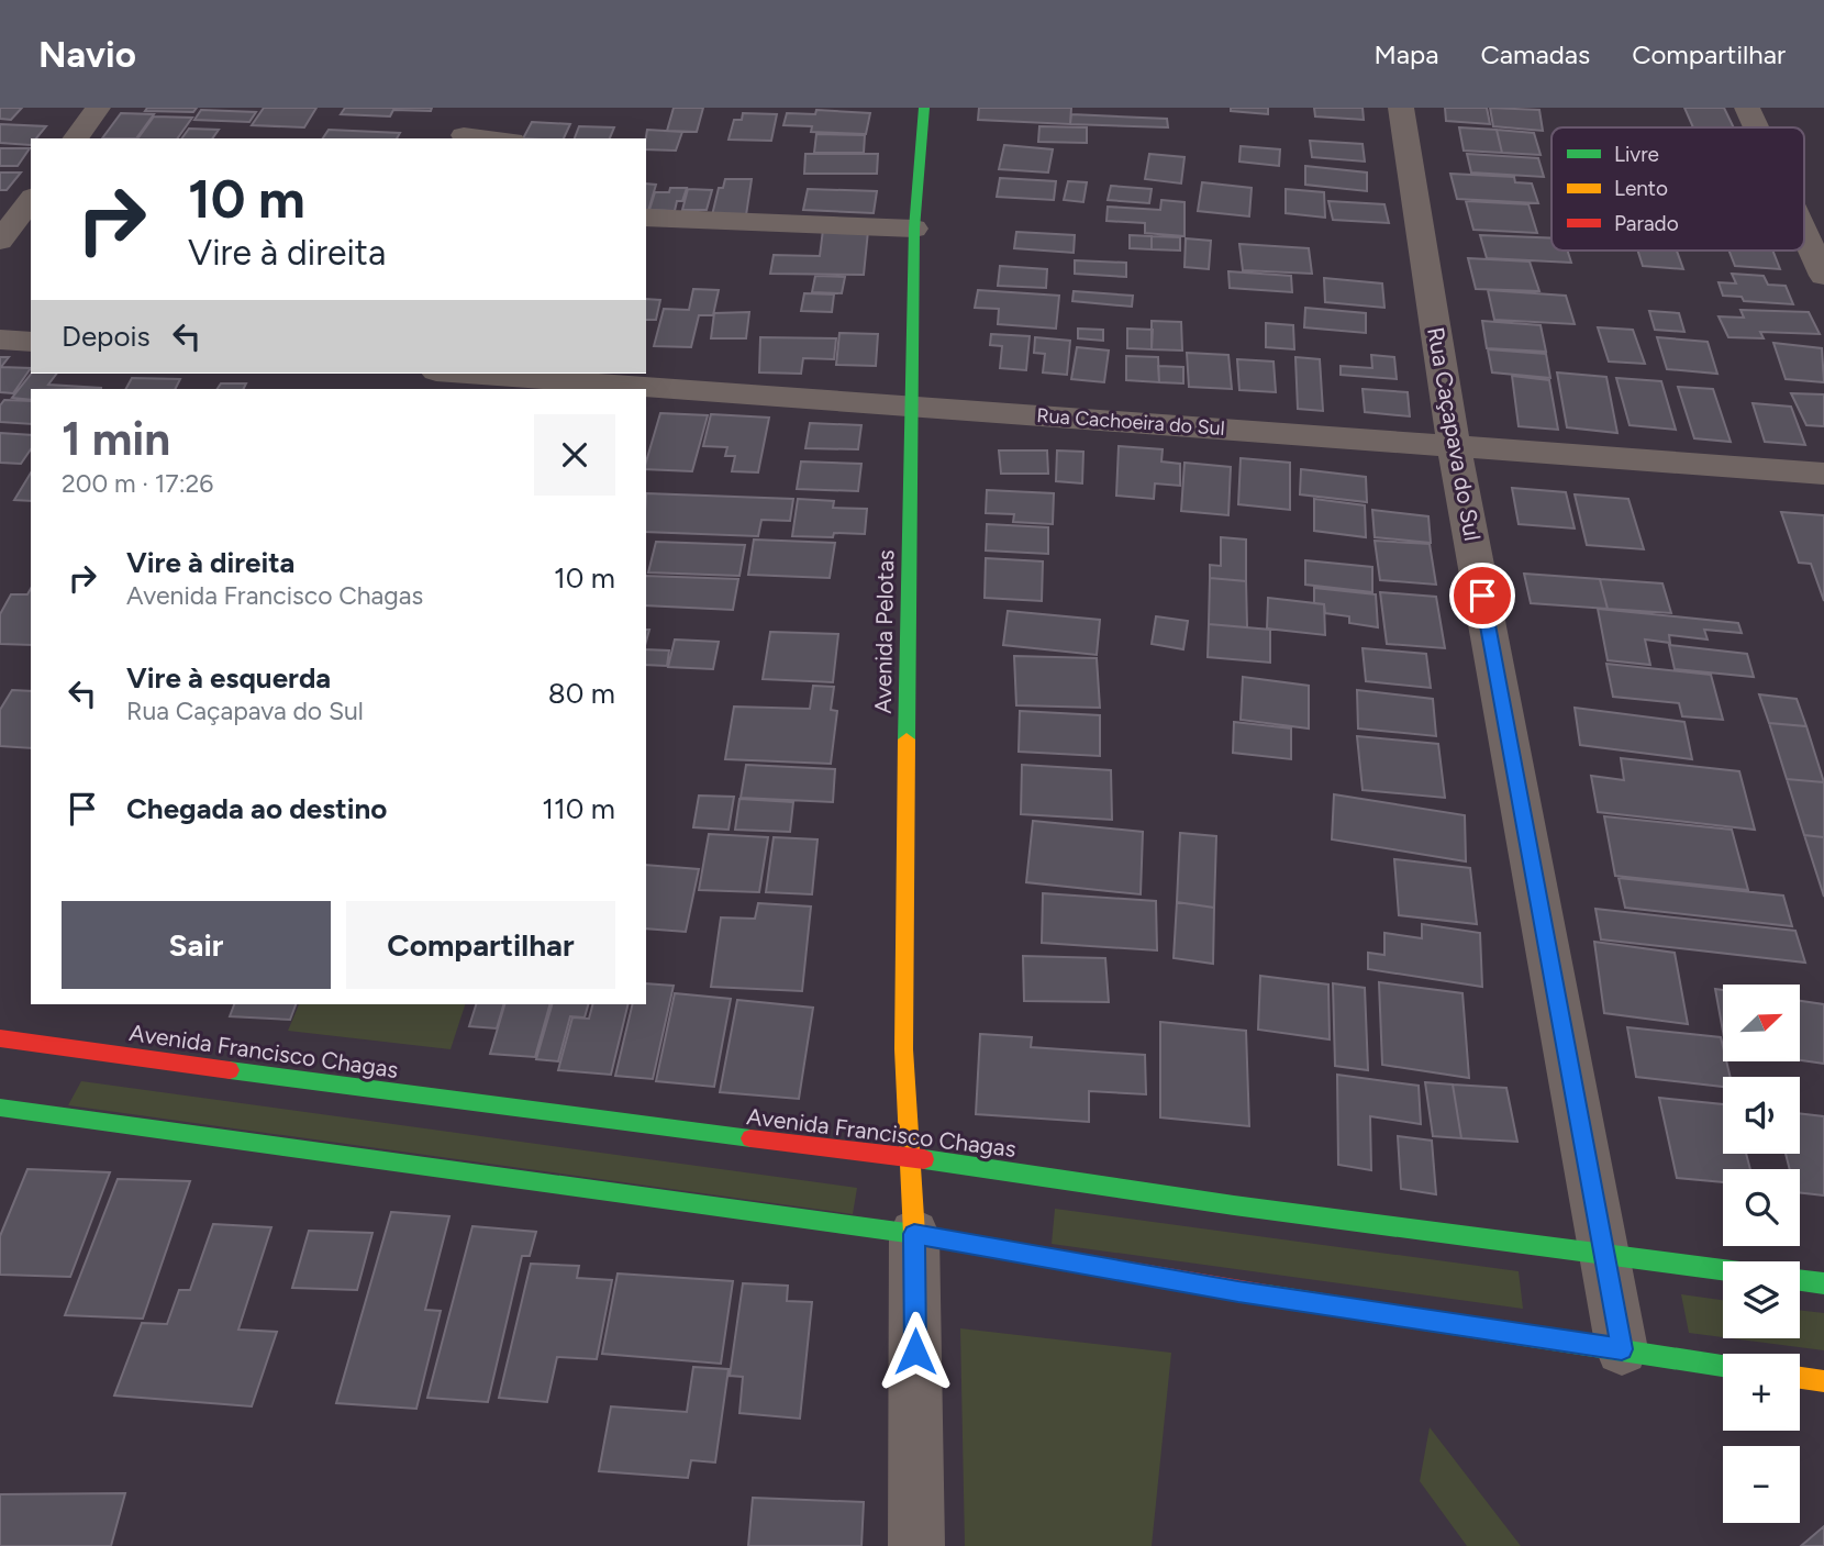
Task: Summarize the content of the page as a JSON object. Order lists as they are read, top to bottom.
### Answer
{
  "streets": {
    "main road": ["Avenida Pelotas", "Avenida Francisco Chagas"],
    "street": ["Rua Cachoeira do Sul", "Rua Caçapava do Sul"]
  },
  "crossings": [
    ["Rua Cachoeira do Sul", "Rua Caçapava do Sul"],
    ["Rua Cachoeira do Sul", "Avenida Pelotas"],
    ["Rua Caçapava do Sul", "Avenida Francisco Chagas"],
    ["Avenida Pelotas", "Avenida Francisco Chagas"]
  ],
  "legend": ["Livre", "Lento", "Parado"],
  "north": "top right",
  "page": {
    "header": "Navio",
    "nav": ["Mapa", "Camadas", "Compartilhar"],
    "turn": ["10 m", "Vire à direita"],
    "then": "Depois",
    "heading": ["1 min", "200 m · 17:26"],
    "list": [
      {
        "name": "Vire à direita",
        "note": "Avenida Francisco Chagas",
        "value": "10 m"
      },
      {
        "name": "Vire à esquerda",
        "note": "Rua Caçapava do Sul",
        "value": "80 m"
      },
      {
        "name": "Chegada ao destino",
        "value": "110 m"
      }
    ],
    "buttons": ["Sair", "Compartilhar"],
    "map_buttons": ["+", "−"]
  }
}
